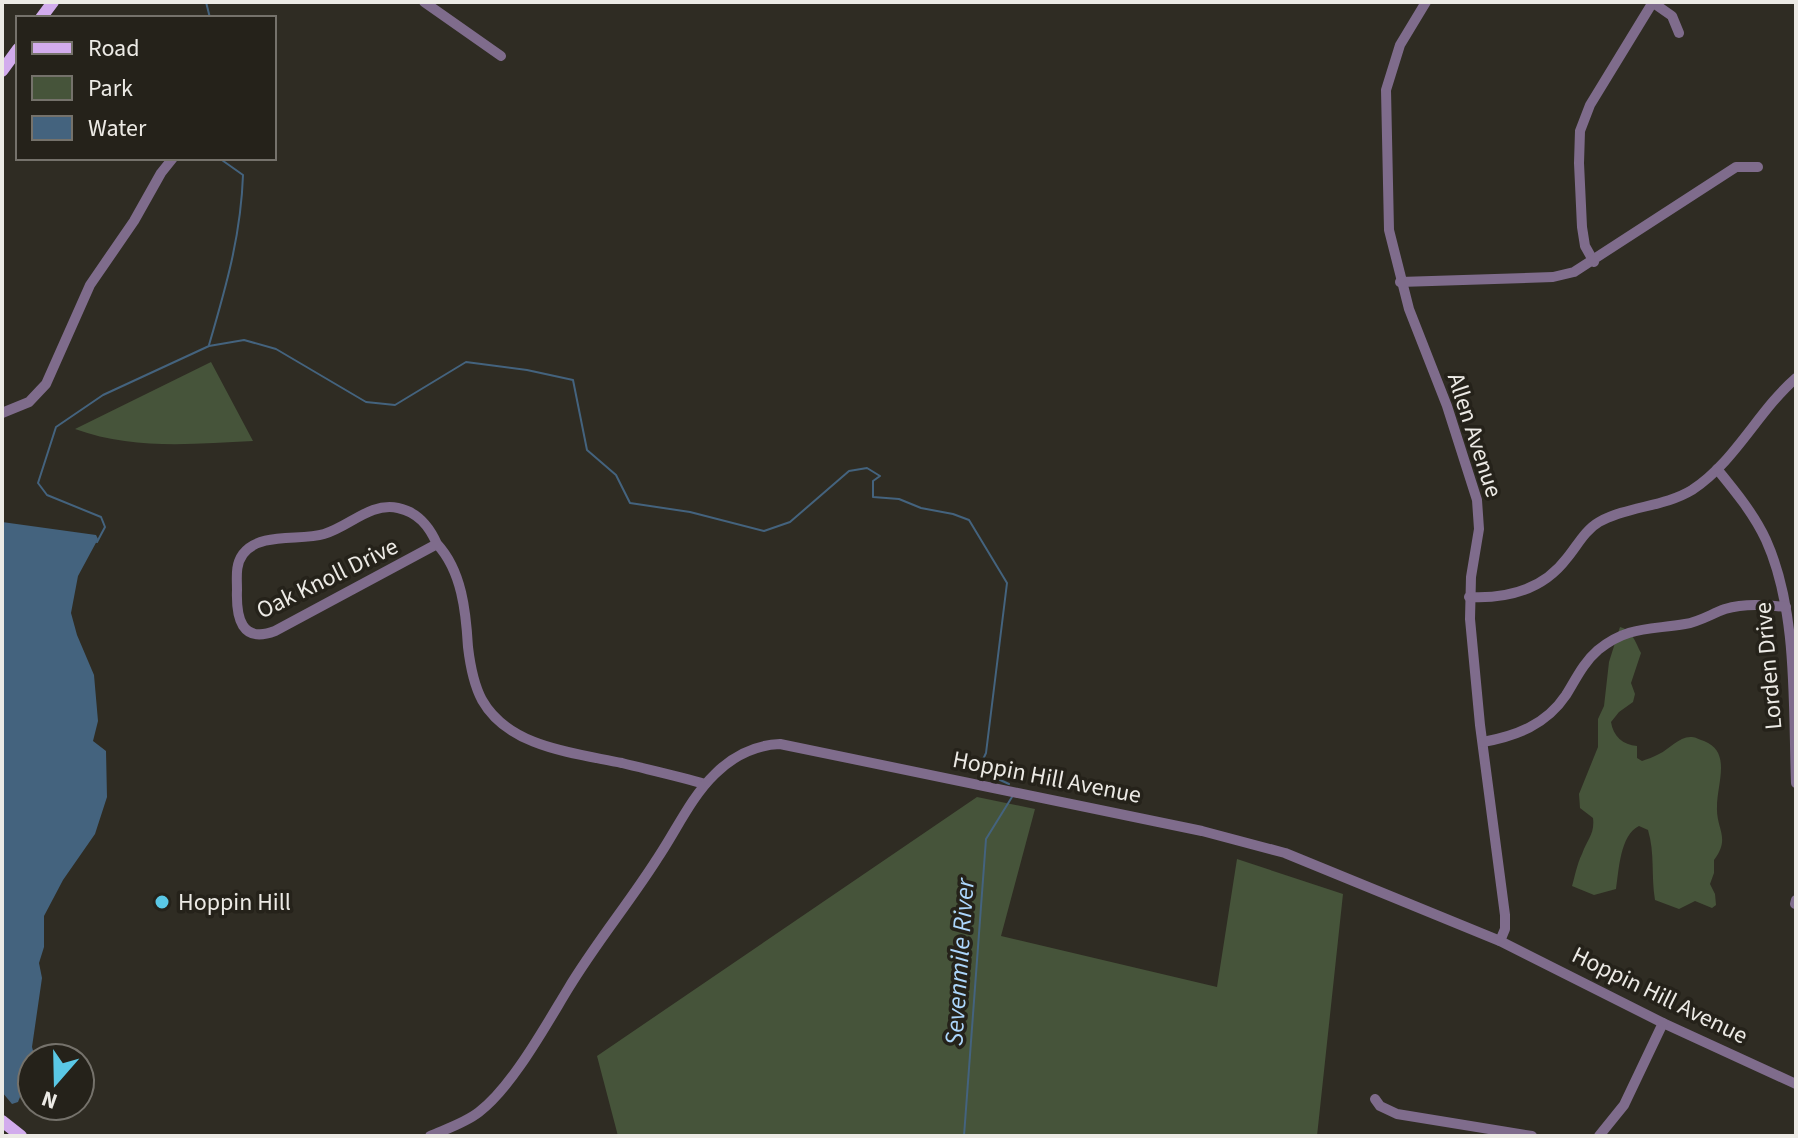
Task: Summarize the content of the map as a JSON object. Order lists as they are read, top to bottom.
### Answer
{
  "streets": {
    "street": [
      "Allen Avenue",
      "Oak Knoll Drive",
      "Lorden Drive",
      "Hoppin Hill Avenue"
    ]
  },
  "crossings": [
    ["Allen Avenue", "Hoppin Hill Avenue"],
    ["Oak Knoll Drive", "Hoppin Hill Avenue"]
  ],
  "water": ["Sevenmile River"],
  "places": ["Hoppin Hill"],
  "legend": ["Road", "Park", "Water"],
  "north": "bottom"
}
